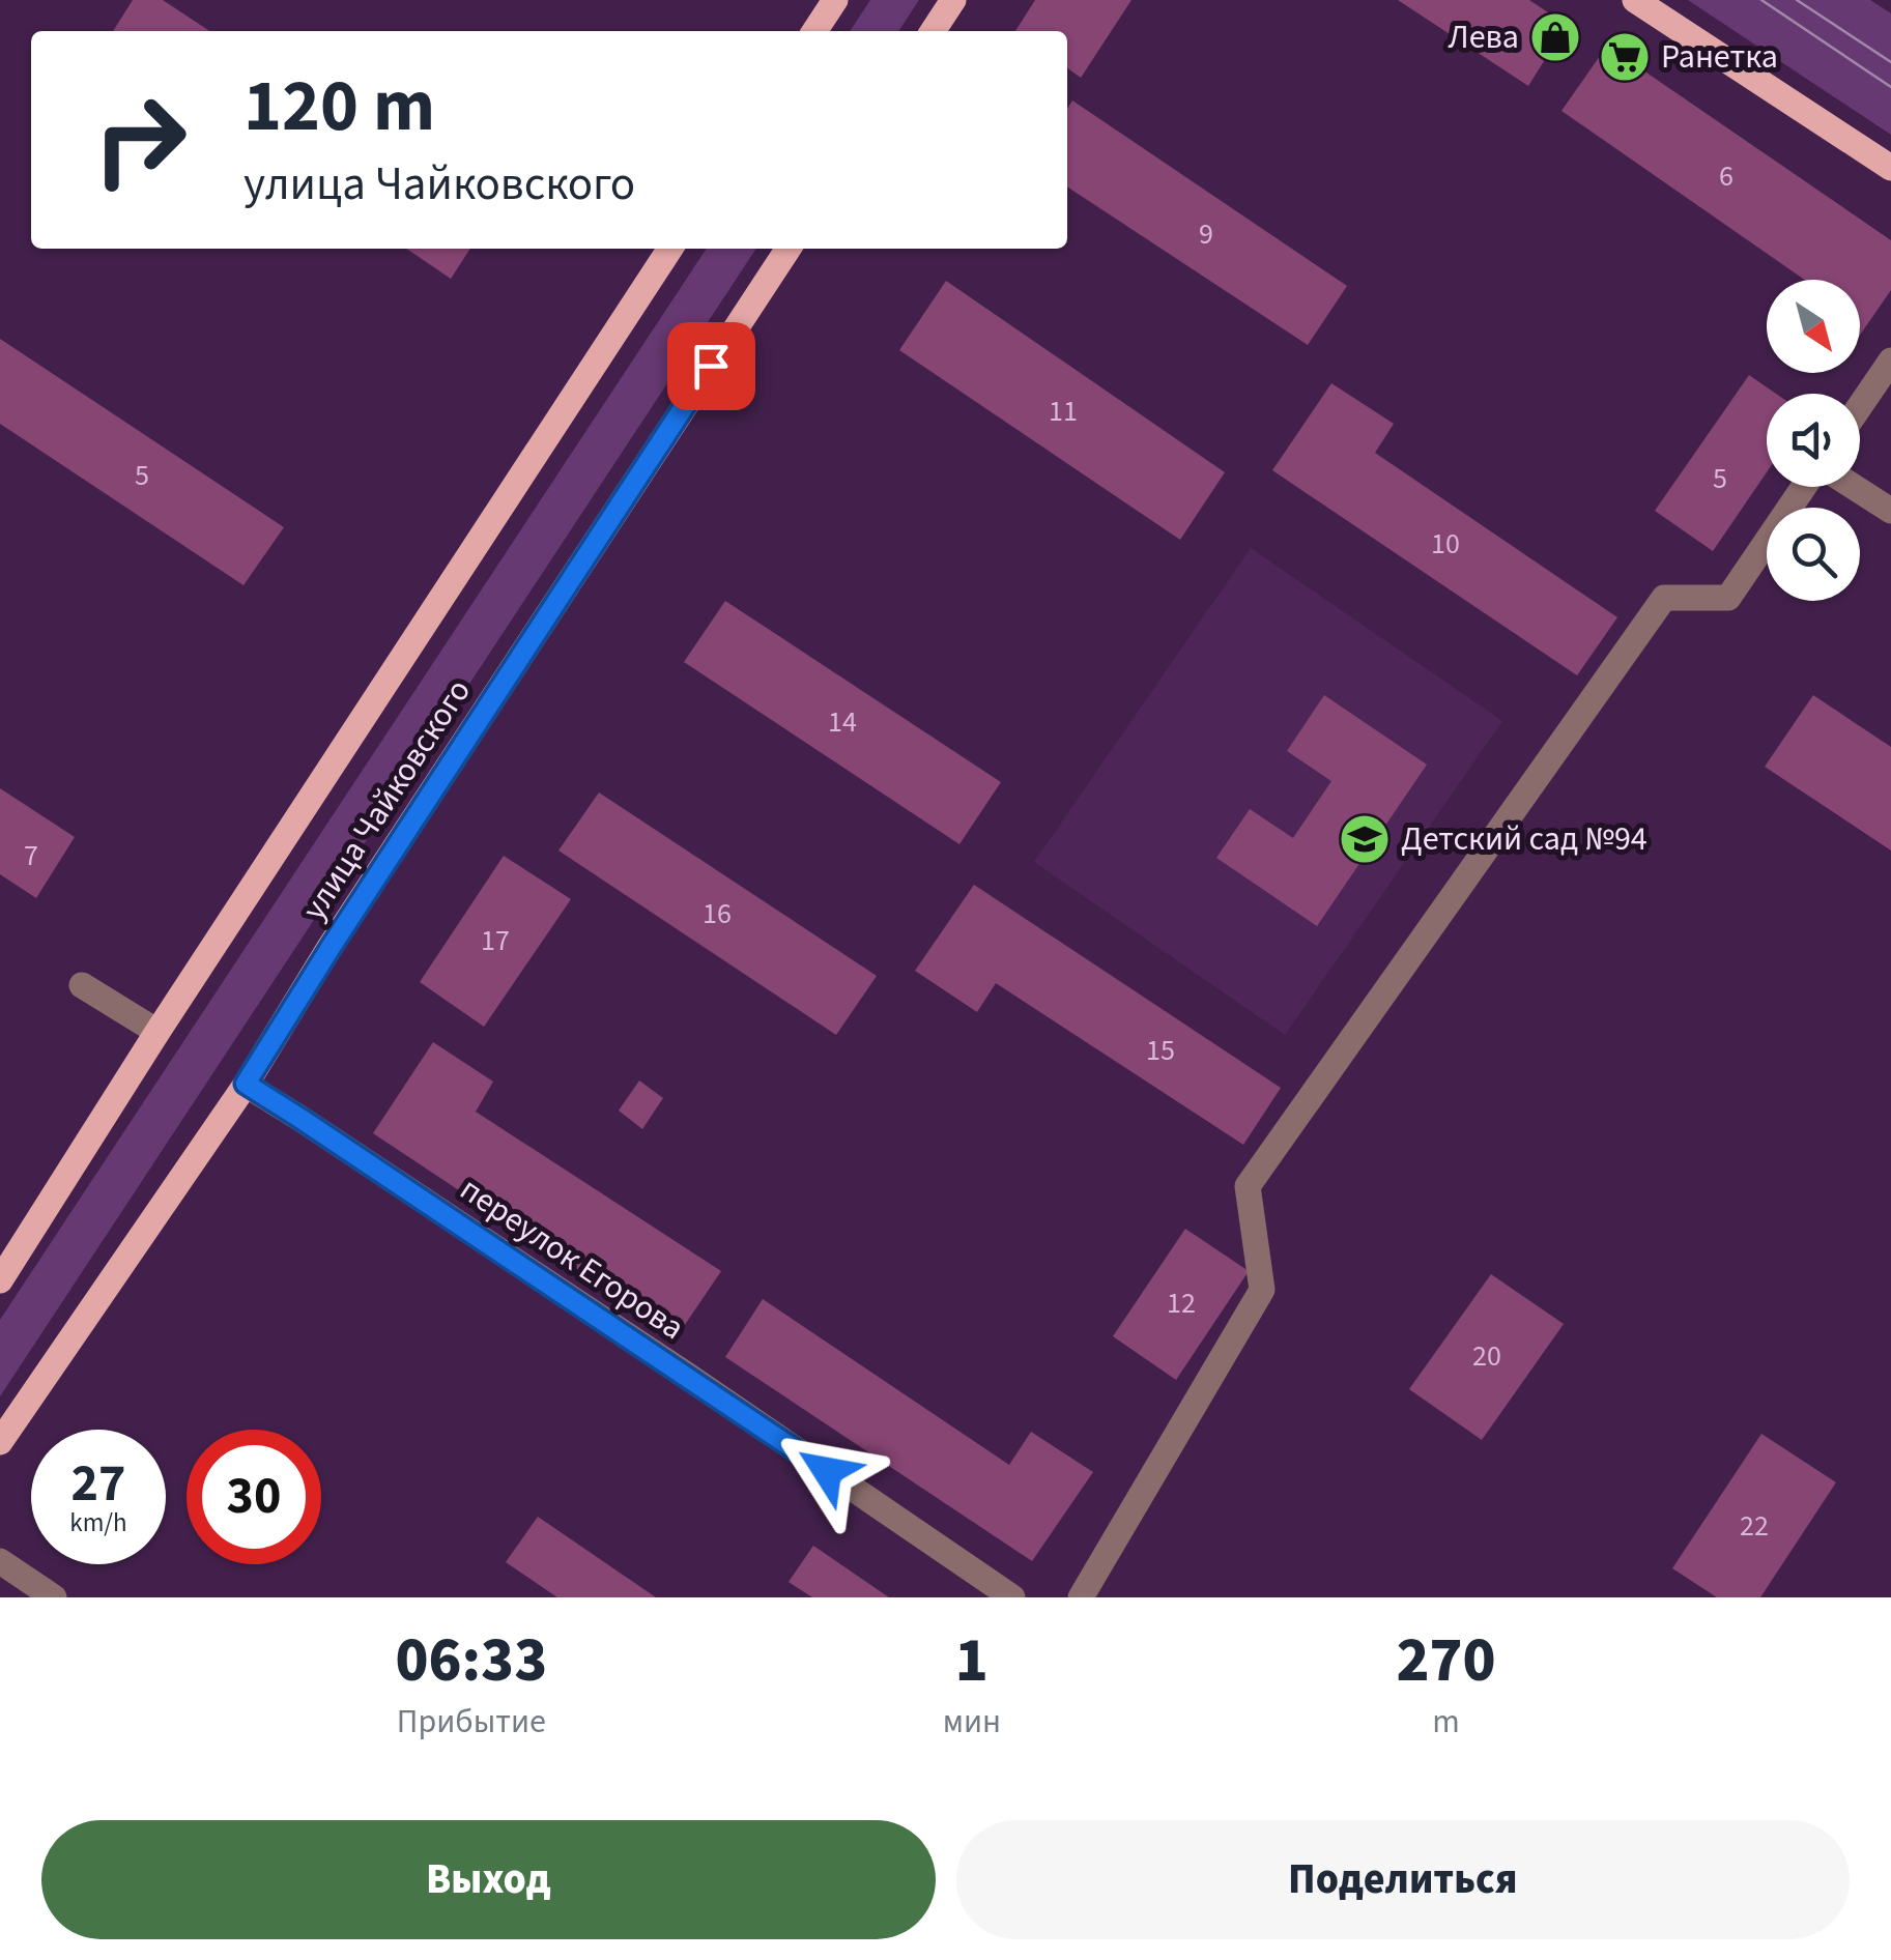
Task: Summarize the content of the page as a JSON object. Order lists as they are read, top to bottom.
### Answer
{
  "streets": {
    "main road": ["улица Чайковского"],
    "street": ["переулок Егорова"]
  },
  "crossings": [
    ["улица Чайковского", "переулок Егорова"]
  ],
  "places": {
    "shop": ["Лева"],
    "supermarket": ["Ранетка"],
    "school or university": ["Детский сад №94"]
  },
  "house_numbers": [
    "6",
    "9",
    "11",
    "5",
    "5",
    "10",
    "14",
    "7",
    "16",
    "17",
    "15",
    "12",
    "20",
    "22"
  ],
  "north": "bottom right",
  "page": {
    "turn": ["120 m", "улица Чайковского"],
    "speed": "27 km/h",
    "limit": "30",
    "eta": [
      "06:33",
      "Прибытие",
      "1",
      "мин",
      "270",
      "m"
    ],
    "buttons": ["Выход", "Поделиться"]
  }
}
